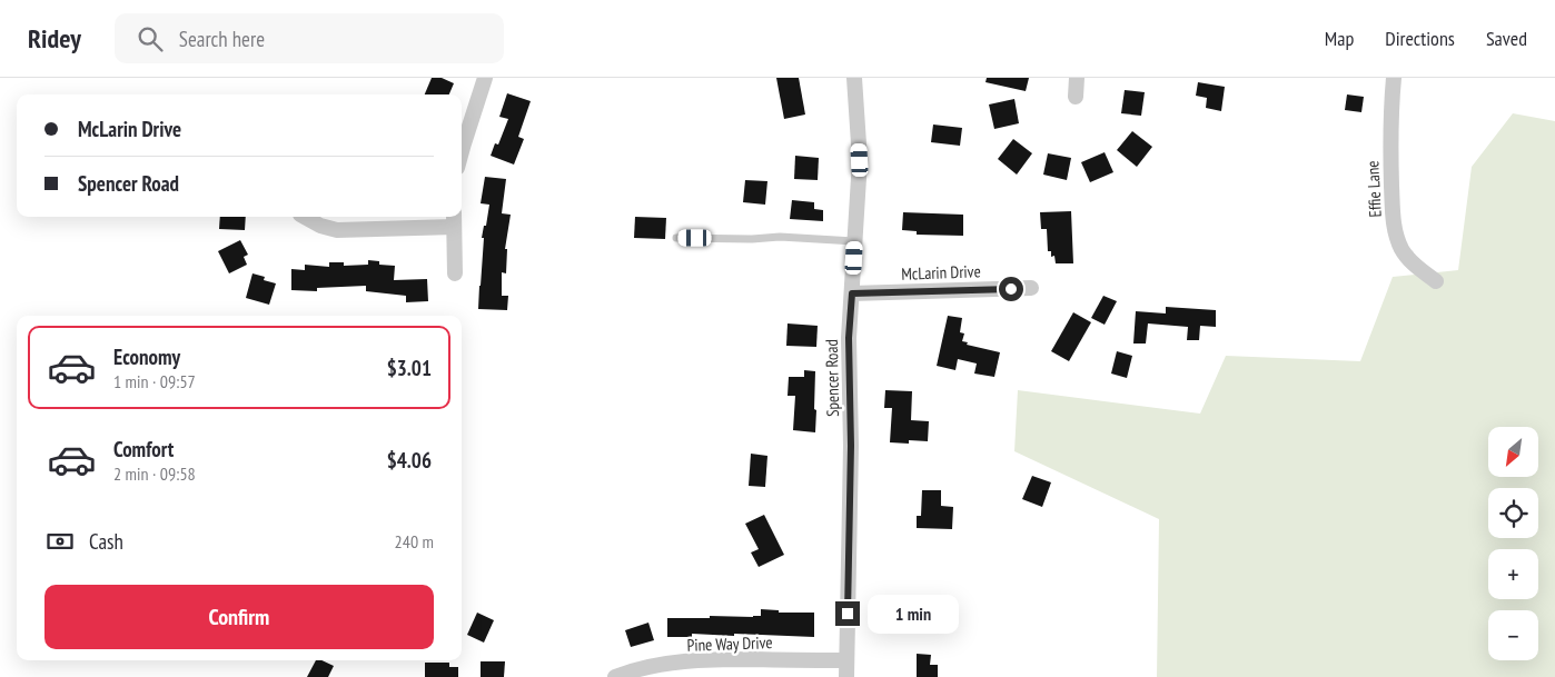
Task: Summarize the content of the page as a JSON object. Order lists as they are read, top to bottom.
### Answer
{
  "streets": {
    "street": [
      "Effie Lane",
      "McLarin Drive",
      "Spencer Road",
      "Pine Way Drive"
    ]
  },
  "crossings": [
    ["McLarin Drive", "Spencer Road"],
    ["Spencer Road", "Pine Way Drive"]
  ],
  "north": "bottom left",
  "page": {
    "header": "Ridey",
    "search": "Search here",
    "nav": ["Map", "Directions", "Saved"],
    "banner": ["McLarin Drive", "Spencer Road"],
    "list": [
      {
        "name": "Economy",
        "note": "1 min · 09:57",
        "value": "$3.01"
      },
      {
        "name": "Comfort",
        "note": "2 min · 09:58",
        "value": "$4.06"
      }
    ],
    "map_buttons": ["+", "−"],
    "pay": ["Cash", "240 m"],
    "buttons": "Confirm",
    "bubble": "1 min"
  }
}
